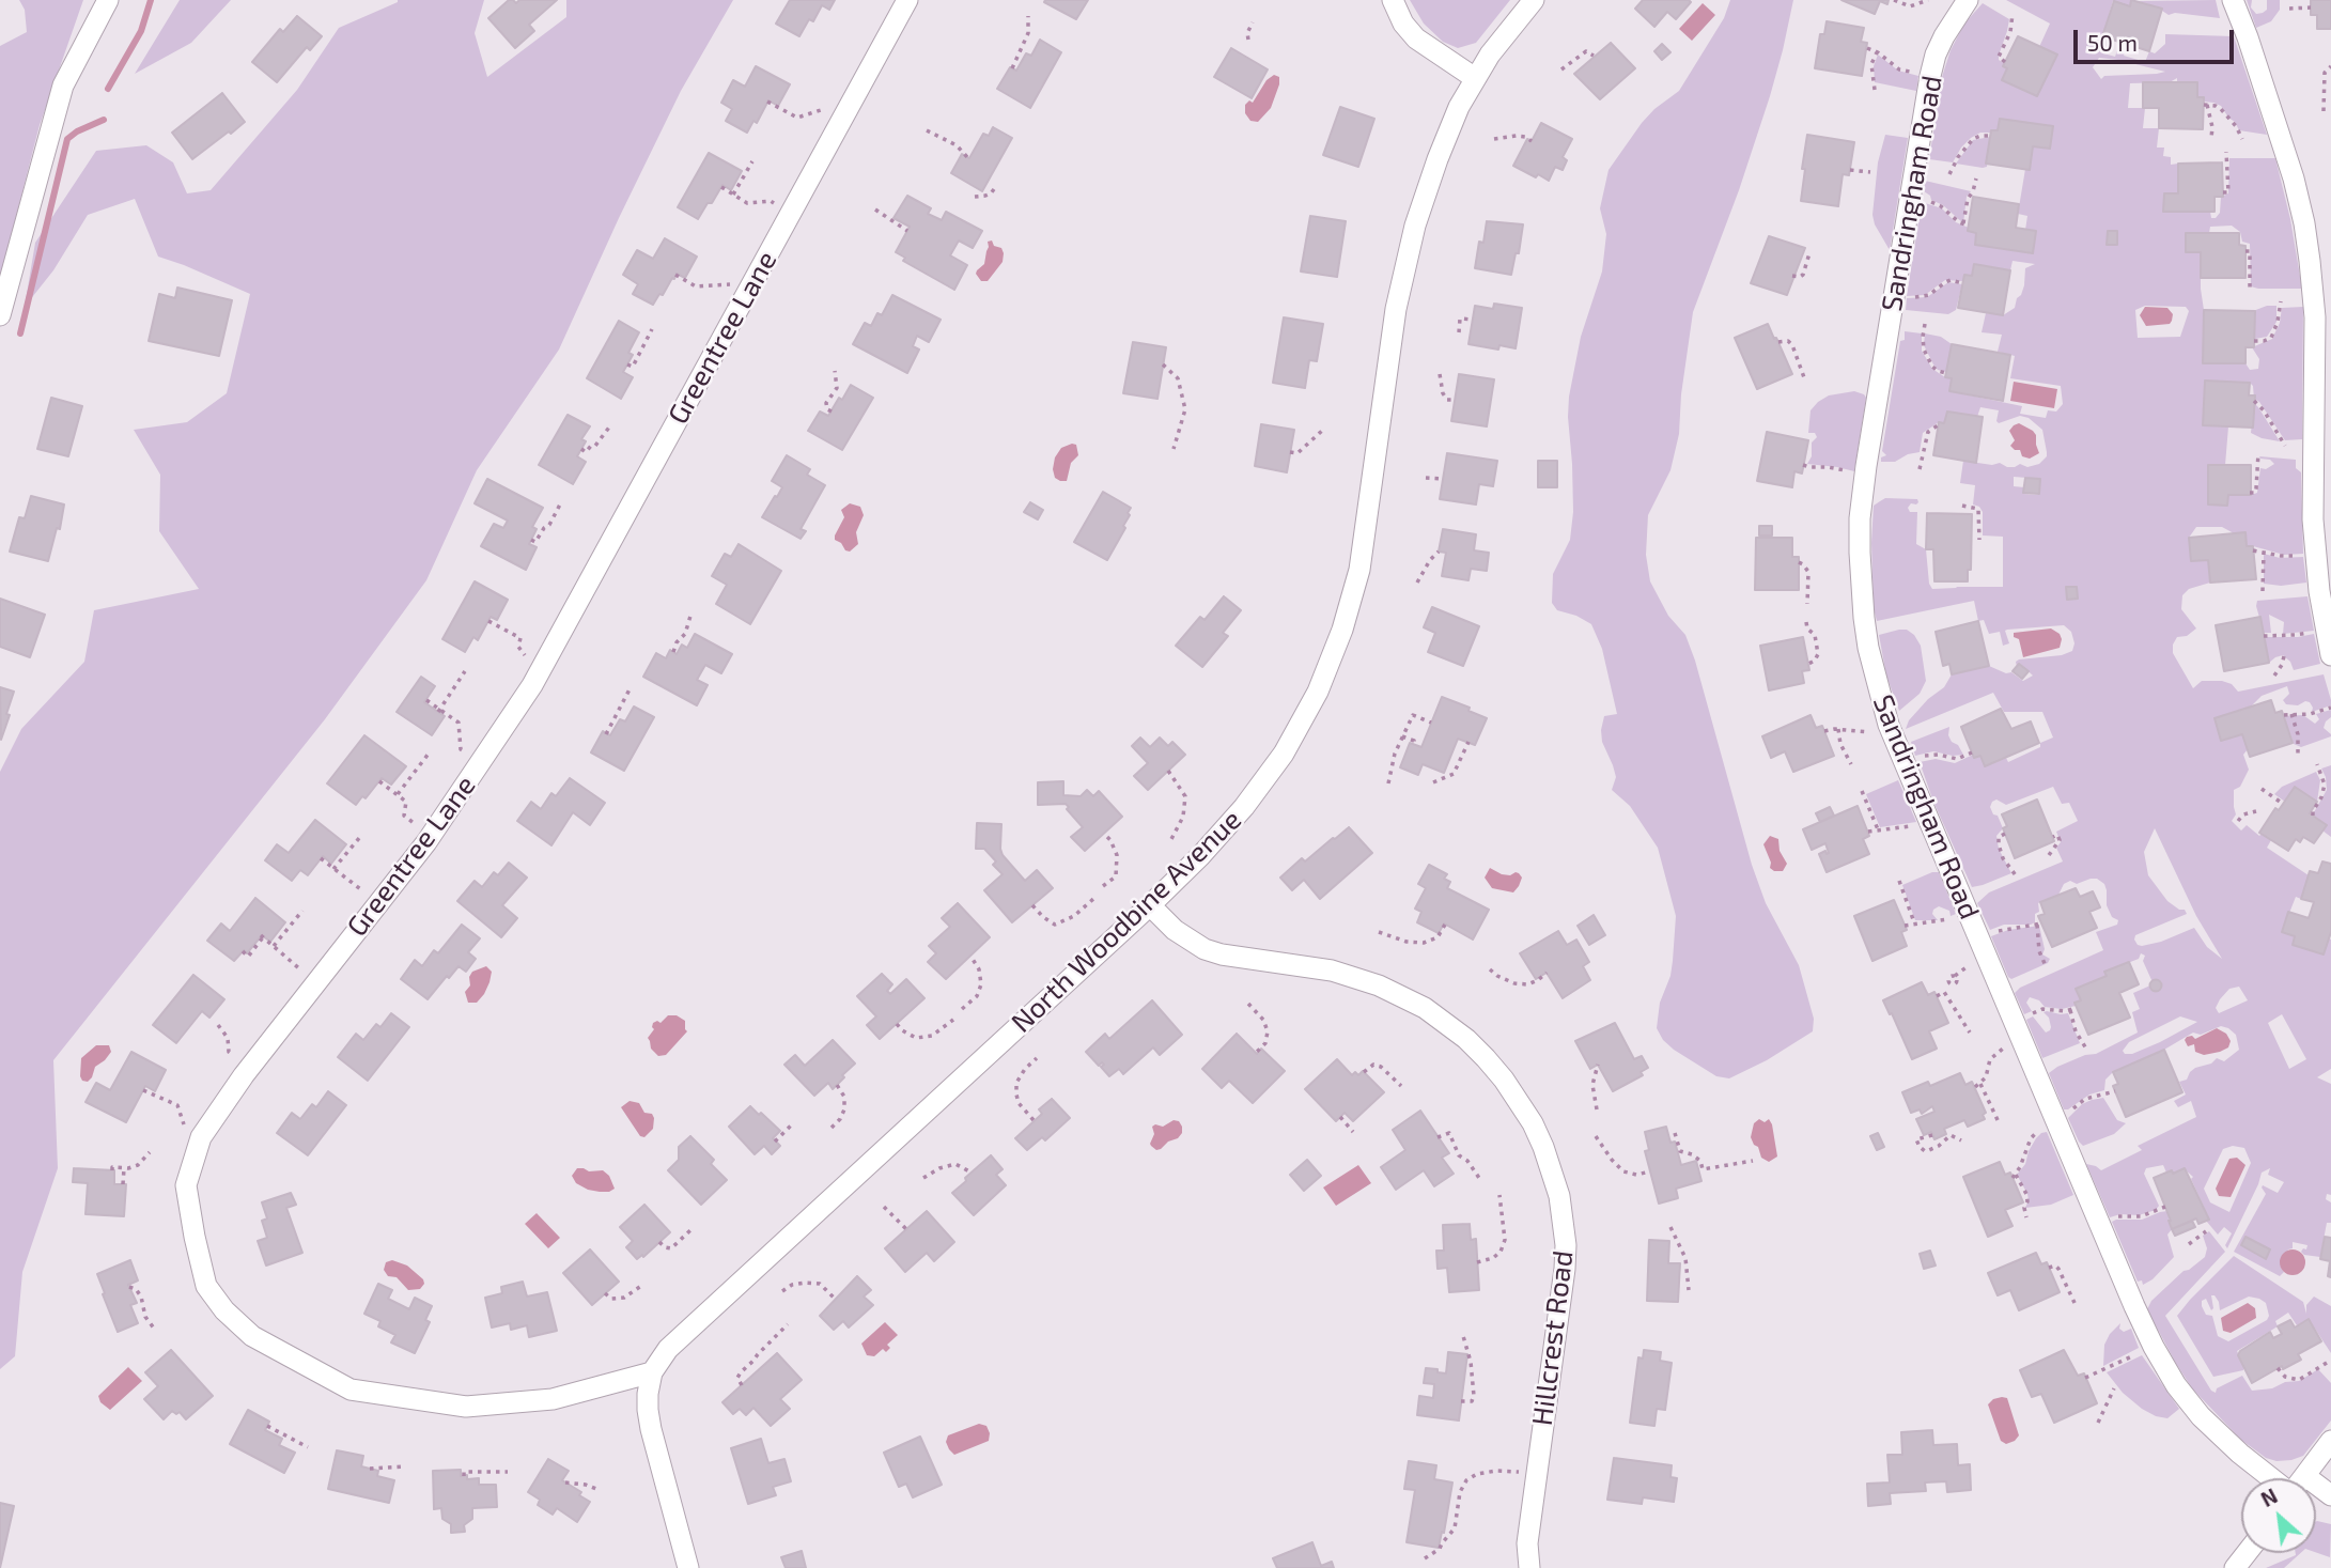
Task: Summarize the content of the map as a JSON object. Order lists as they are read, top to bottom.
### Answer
{
  "streets": {
    "street": [
      "Sandringham Road",
      "Greentree Lane",
      "North Woodbine Avenue",
      "Hillcrest Road"
    ]
  },
  "crossings": [
    ["Greentree Lane", "North Woodbine Avenue"],
    ["North Woodbine Avenue", "Hillcrest Road"]
  ],
  "scale_bar": "50 m",
  "north": "top left"
}
